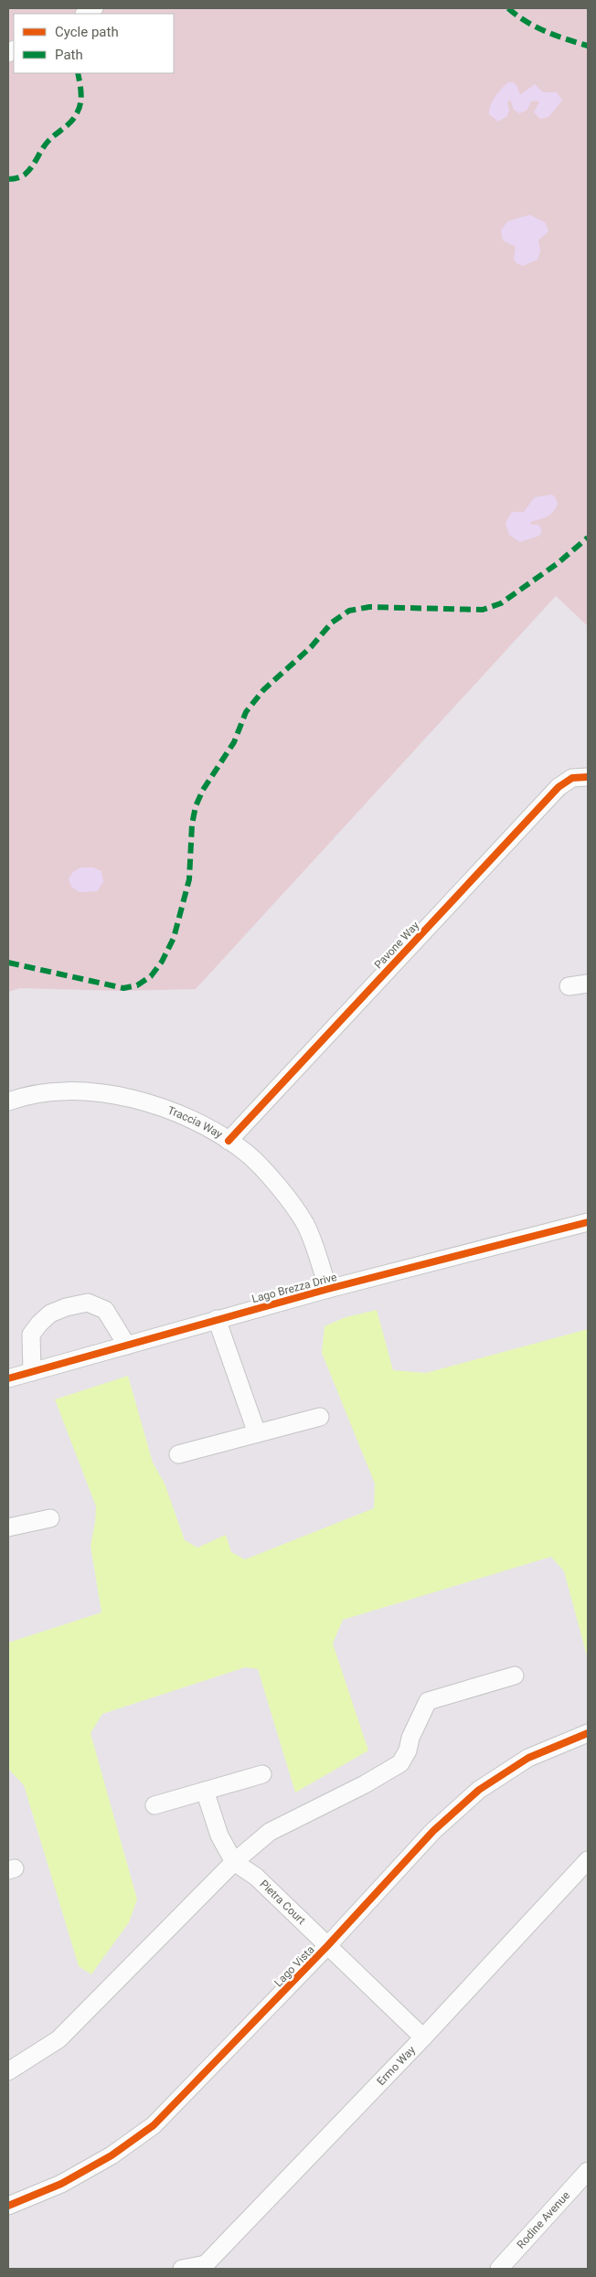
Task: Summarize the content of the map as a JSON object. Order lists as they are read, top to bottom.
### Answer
{
  "streets": {
    "street": [
      "Pavone Way",
      "Traccia Way",
      "Lago Brezza Drive",
      "Pietra Court",
      "Lago Vista",
      "Ermo Way",
      "Rodine Avenue"
    ]
  },
  "crossings": [
    ["Pavone Way", "Traccia Way"],
    ["Traccia Way", "Lago Brezza Drive"],
    ["Pietra Court", "Lago Vista"],
    ["Pietra Court", "Ermo Way"]
  ],
  "legend": ["Cycle path", "Path"]
}
